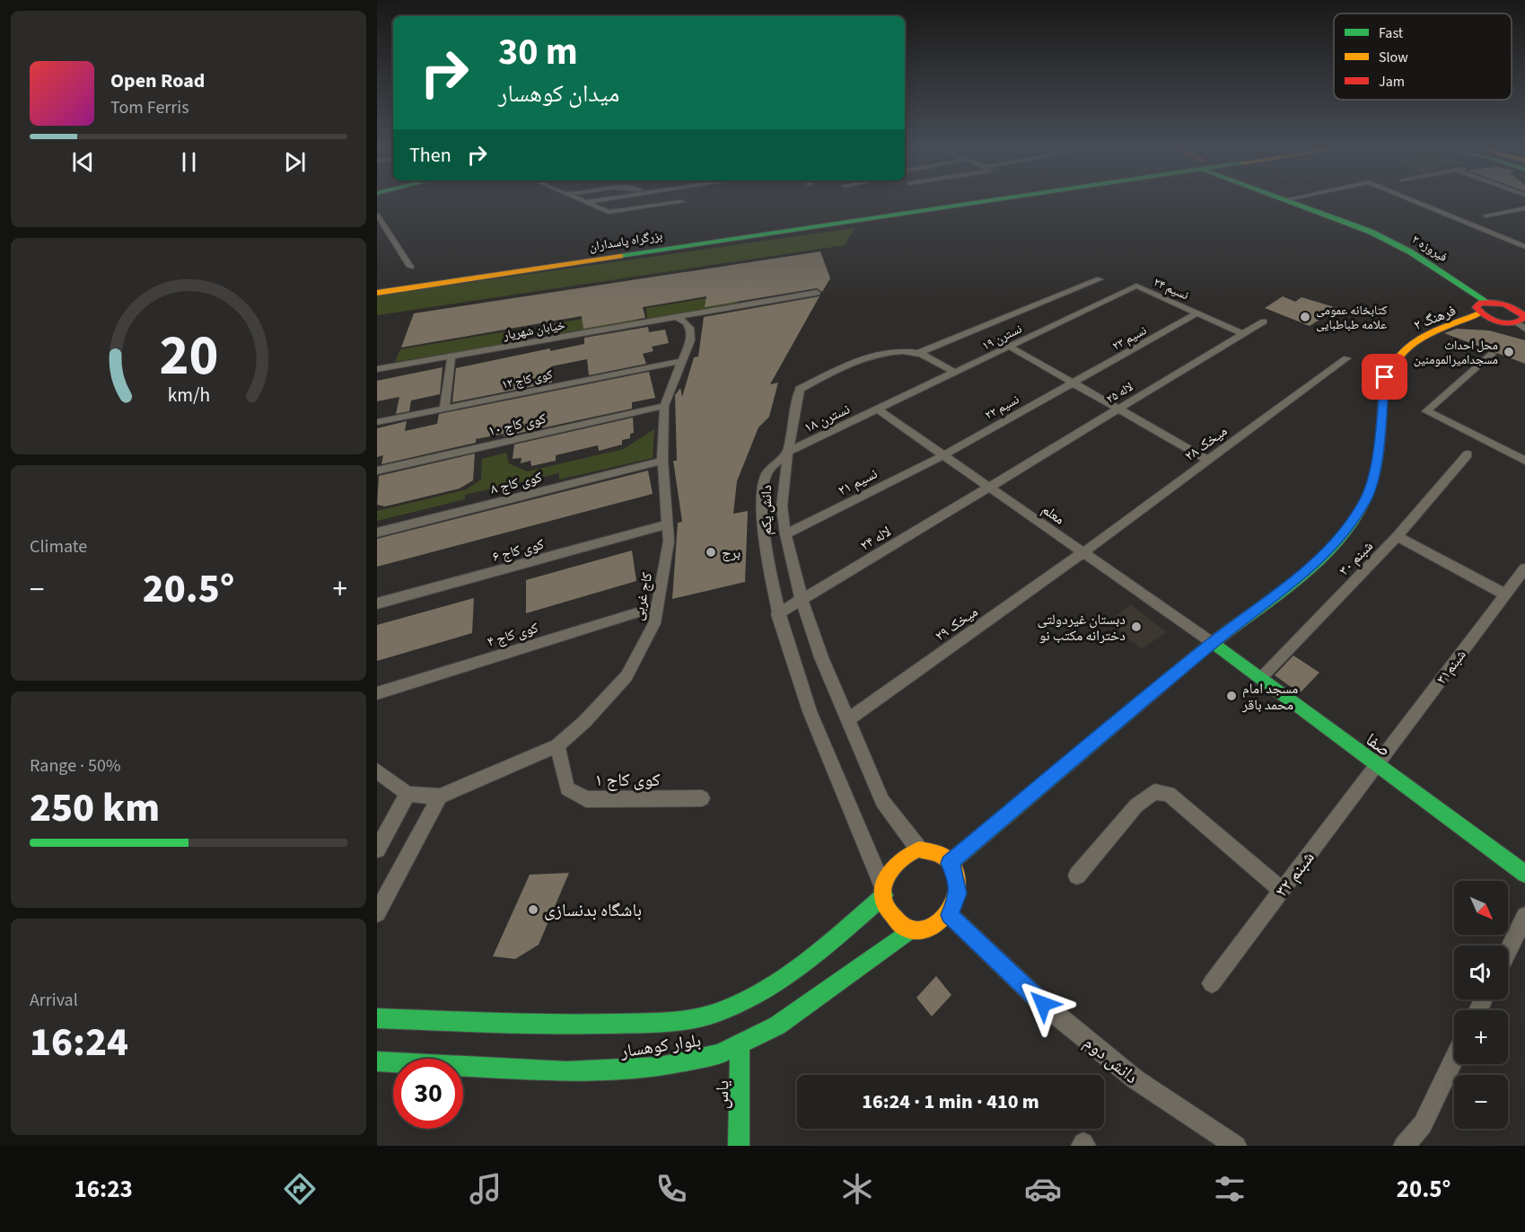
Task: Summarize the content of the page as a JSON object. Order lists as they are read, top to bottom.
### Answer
{
  "streets": {
    "main road": [
      "بزرگراه پاسداران",
      "فیروزه ٢",
      "فرهنگ ۲",
      "صفا",
      "بلوار کوهسار",
      "یاس"
    ],
    "street": [
      "نسیم ۲۴",
      "خیابان شهریار",
      "نسترن ۱۹",
      "نسیم ۲۳",
      "کوی کاج ۱۲",
      "لاله ۲۵",
      "نسیم ۲۲",
      "نسترن ۱۸",
      "کوی کاج ۱۰",
      "میخک ۲۸",
      "نسیم ۲۱",
      "کوی کاج ۸",
      "دانش یکم",
      "معلم",
      "لاله ۲۴",
      "کوی کاج ۶",
      "شبنم ۳۰",
      "کاج غربی",
      "میخک ۲۹",
      "کوی کاج ۴",
      "شبنم۳۱",
      "کوی کاج ۱",
      "شبنم ۳۲",
      "دانش دوم"
    ]
  },
  "crossings": [
    ["نسیم ۲۴", "نسترن ۱۹"],
    ["نسیم ۲۴", "نسیم ۲۳"],
    ["نسیم ۲۴", "لاله ۲۵"],
    ["فرهنگ ۲", "دانش یکم"],
    ["فرهنگ ۲", "معلم"],
    ["فرهنگ ۲", "صفا"],
    ["فرهنگ ۲", "بلوار کوهسار"],
    ["فرهنگ ۲", "دانش دوم"],
    ["خیابان شهریار", "کاج غربی"],
    ["نسترن ۱۹", "نسترن ۱۸"],
    ["نسترن ۱۹", "معلم"],
    ["نسیم ۲۳", "نسیم ۲۲"],
    ["کوی کاج ۱۲", "کاج غربی"],
    ["لاله ۲۵", "معلم"],
    ["لاله ۲۵", "لاله ۲۴"],
    ["نسیم ۲۲", "نسیم ۲۱"],
    ["نسیم ۲۲", "معلم"],
    ["نسترن ۱۸", "دانش یکم"],
    ["نسترن ۱۸", "معلم"],
    ["کوی کاج ۱۰", "کاج غربی"],
    ["میخک ۲۸", "معلم"],
    ["میخک ۲۸", "میخک ۲۹"],
    ["نسیم ۲۱", "دانش یکم"],
    ["نسیم ۲۱", "معلم"],
    ["کوی کاج ۸", "کاج غربی"],
    ["دانش یکم", "لاله ۲۴"],
    ["دانش یکم", "میخک ۲۹"],
    ["دانش یکم", "بلوار کوهسار"],
    ["دانش یکم", "دانش دوم"],
    ["معلم", "لاله ۲۴"],
    ["معلم", "میخک ۲۹"],
    ["معلم", "صفا"],
    ["کوی کاج ۶", "کاج غربی"],
    ["شبنم ۳۰", "صفا"],
    ["کاج غربی", "کوی کاج ۴"],
    ["کاج غربی", "کوی کاج ۱"],
    ["شبنم۳۱", "صفا"],
    ["شبنم۳۱", "شبنم ۳۲"],
    ["صفا", "شبنم ۳۲"],
    ["بلوار کوهسار", "دانش دوم"],
    ["بلوار کوهسار", "یاس"]
  ],
  "places": [
    "کتابخانه عمومی علامه طباطبایی",
    "محل احداث مسجدامیرالمومنین",
    "برج",
    "دبستان غیردولتی دخترانه مکتب نو",
    "مسجد امام محمد باقر",
    "باشگاه بدنسازی"
  ],
  "legend": ["Fast", "Slow", "Jam"],
  "north": "bottom right",
  "page": {
    "turn": ["30 m", "میدان کوهسار"],
    "song": ["Open Road", "Tom Ferris"],
    "then": "Then",
    "tile": [
      "Climate",
      ["Range · 50%", "250 km"],
      ["Arrival", "16:24"]
    ],
    "heat": ["−", "20.5°", "+"],
    "map_buttons": ["+", "−"],
    "limit": "30",
    "trip": "16:24 · 1 min · 410 m",
    "tabs": ["16:23", "20.5°"],
    "gauge": ["20", "km/h"]
  }
}
